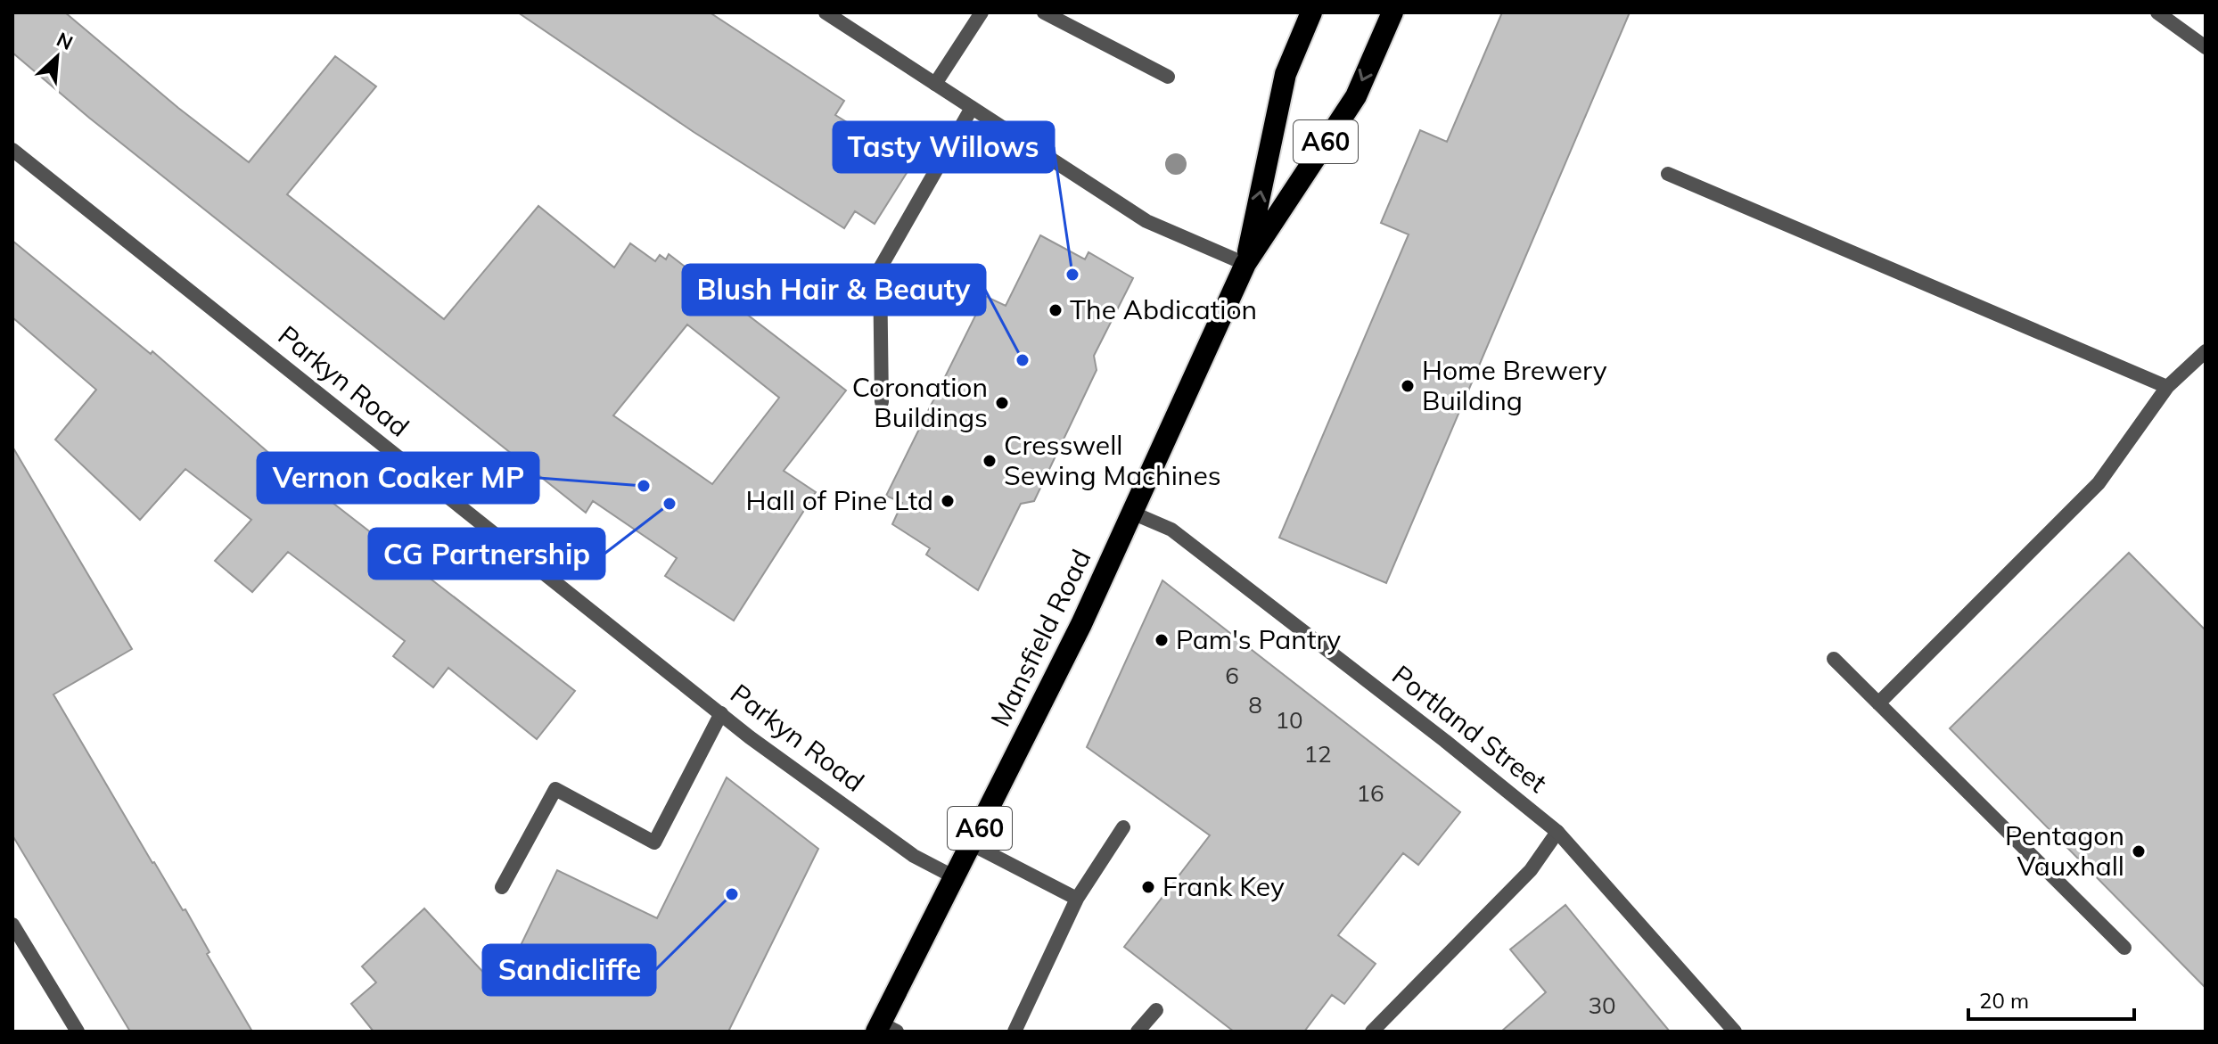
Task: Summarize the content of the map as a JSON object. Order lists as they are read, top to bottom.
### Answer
{
  "streets": {
    "highway": ["A60", "Mansfield Road"],
    "street": ["Parkyn Road", "Portland Street"]
  },
  "crossings": [
    ["Parkyn Road", "Mansfield Road"],
    ["Mansfield Road", "Portland Street"]
  ],
  "places": [
    "Tasty Willows",
    "The Abdication",
    "Blush Hair & Beauty",
    "Home Brewery Building",
    "Coronation Buildings",
    "Cresswell Sewing Machines",
    "Vernon Coaker MP",
    "Hall of Pine Ltd",
    "CG Partnership",
    "Pam's Pantry",
    "Pentagon Vauxhall",
    "Frank Key",
    "Sandicliffe"
  ],
  "house_numbers": [
    "6",
    "8",
    "10",
    "12",
    "16",
    "30"
  ],
  "scale_bar": "20 m",
  "north": "top right"
}
